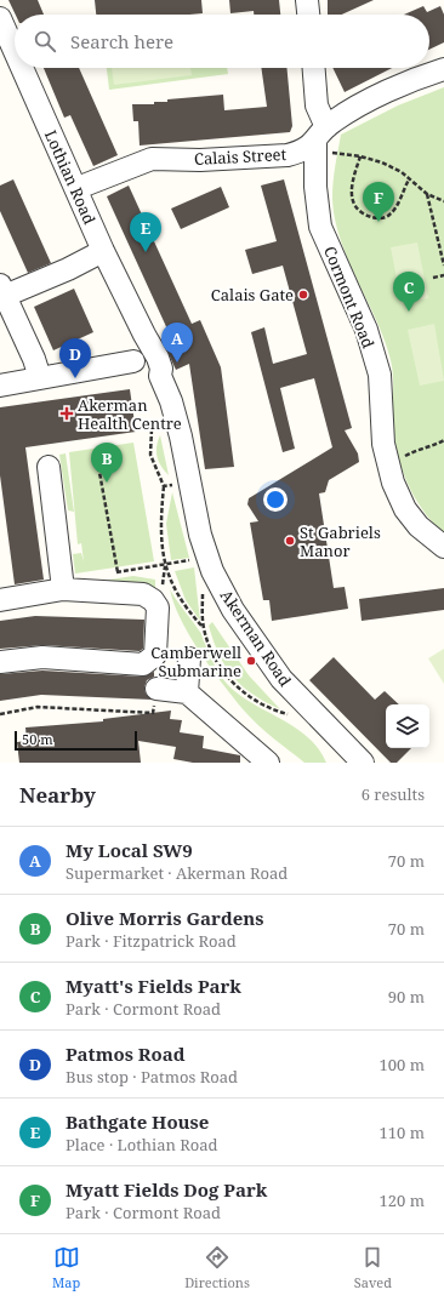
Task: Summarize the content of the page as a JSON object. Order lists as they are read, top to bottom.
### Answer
{
  "streets": {
    "street": [
      "Calais Street",
      "Lothian Road",
      "Cormont Road",
      "Akerman Road"
    ]
  },
  "crossings": [
    ["Calais Street", "Lothian Road"],
    ["Calais Street", "Cormont Road"],
    ["Lothian Road", "Akerman Road"]
  ],
  "places": {
    "other": ["Calais Gate", "St Gabriels Manor", "Camberwell Submarine"],
    "health": ["Akerman Health Centre"]
  },
  "scale_bar": "50 m",
  "page": {
    "search": "Search here",
    "pins": [
      "F",
      "E",
      "C",
      "A",
      "D",
      "B"
    ],
    "scale": "50 m",
    "heading": ["Nearby", "6 results"],
    "list": [
      {
        "mark": "A",
        "name": "My Local SW9",
        "note": "Supermarket · Akerman Road",
        "value": "70 m"
      },
      {
        "mark": "B",
        "name": "Olive Morris Gardens",
        "note": "Park · Fitzpatrick Road",
        "value": "70 m"
      },
      {
        "mark": "C",
        "name": "Myatt's Fields Park",
        "note": "Park · Cormont Road",
        "value": "90 m"
      },
      {
        "mark": "D",
        "name": "Patmos Road",
        "note": "Bus stop · Patmos Road",
        "value": "100 m"
      },
      {
        "mark": "E",
        "name": "Bathgate House",
        "note": "Place · Lothian Road",
        "value": "110 m"
      },
      {
        "mark": "F",
        "name": "Myatt Fields Dog Park",
        "note": "Park · Cormont Road",
        "value": "120 m"
      }
    ],
    "nav": ["Map", "Directions", "Saved"]
  }
}
